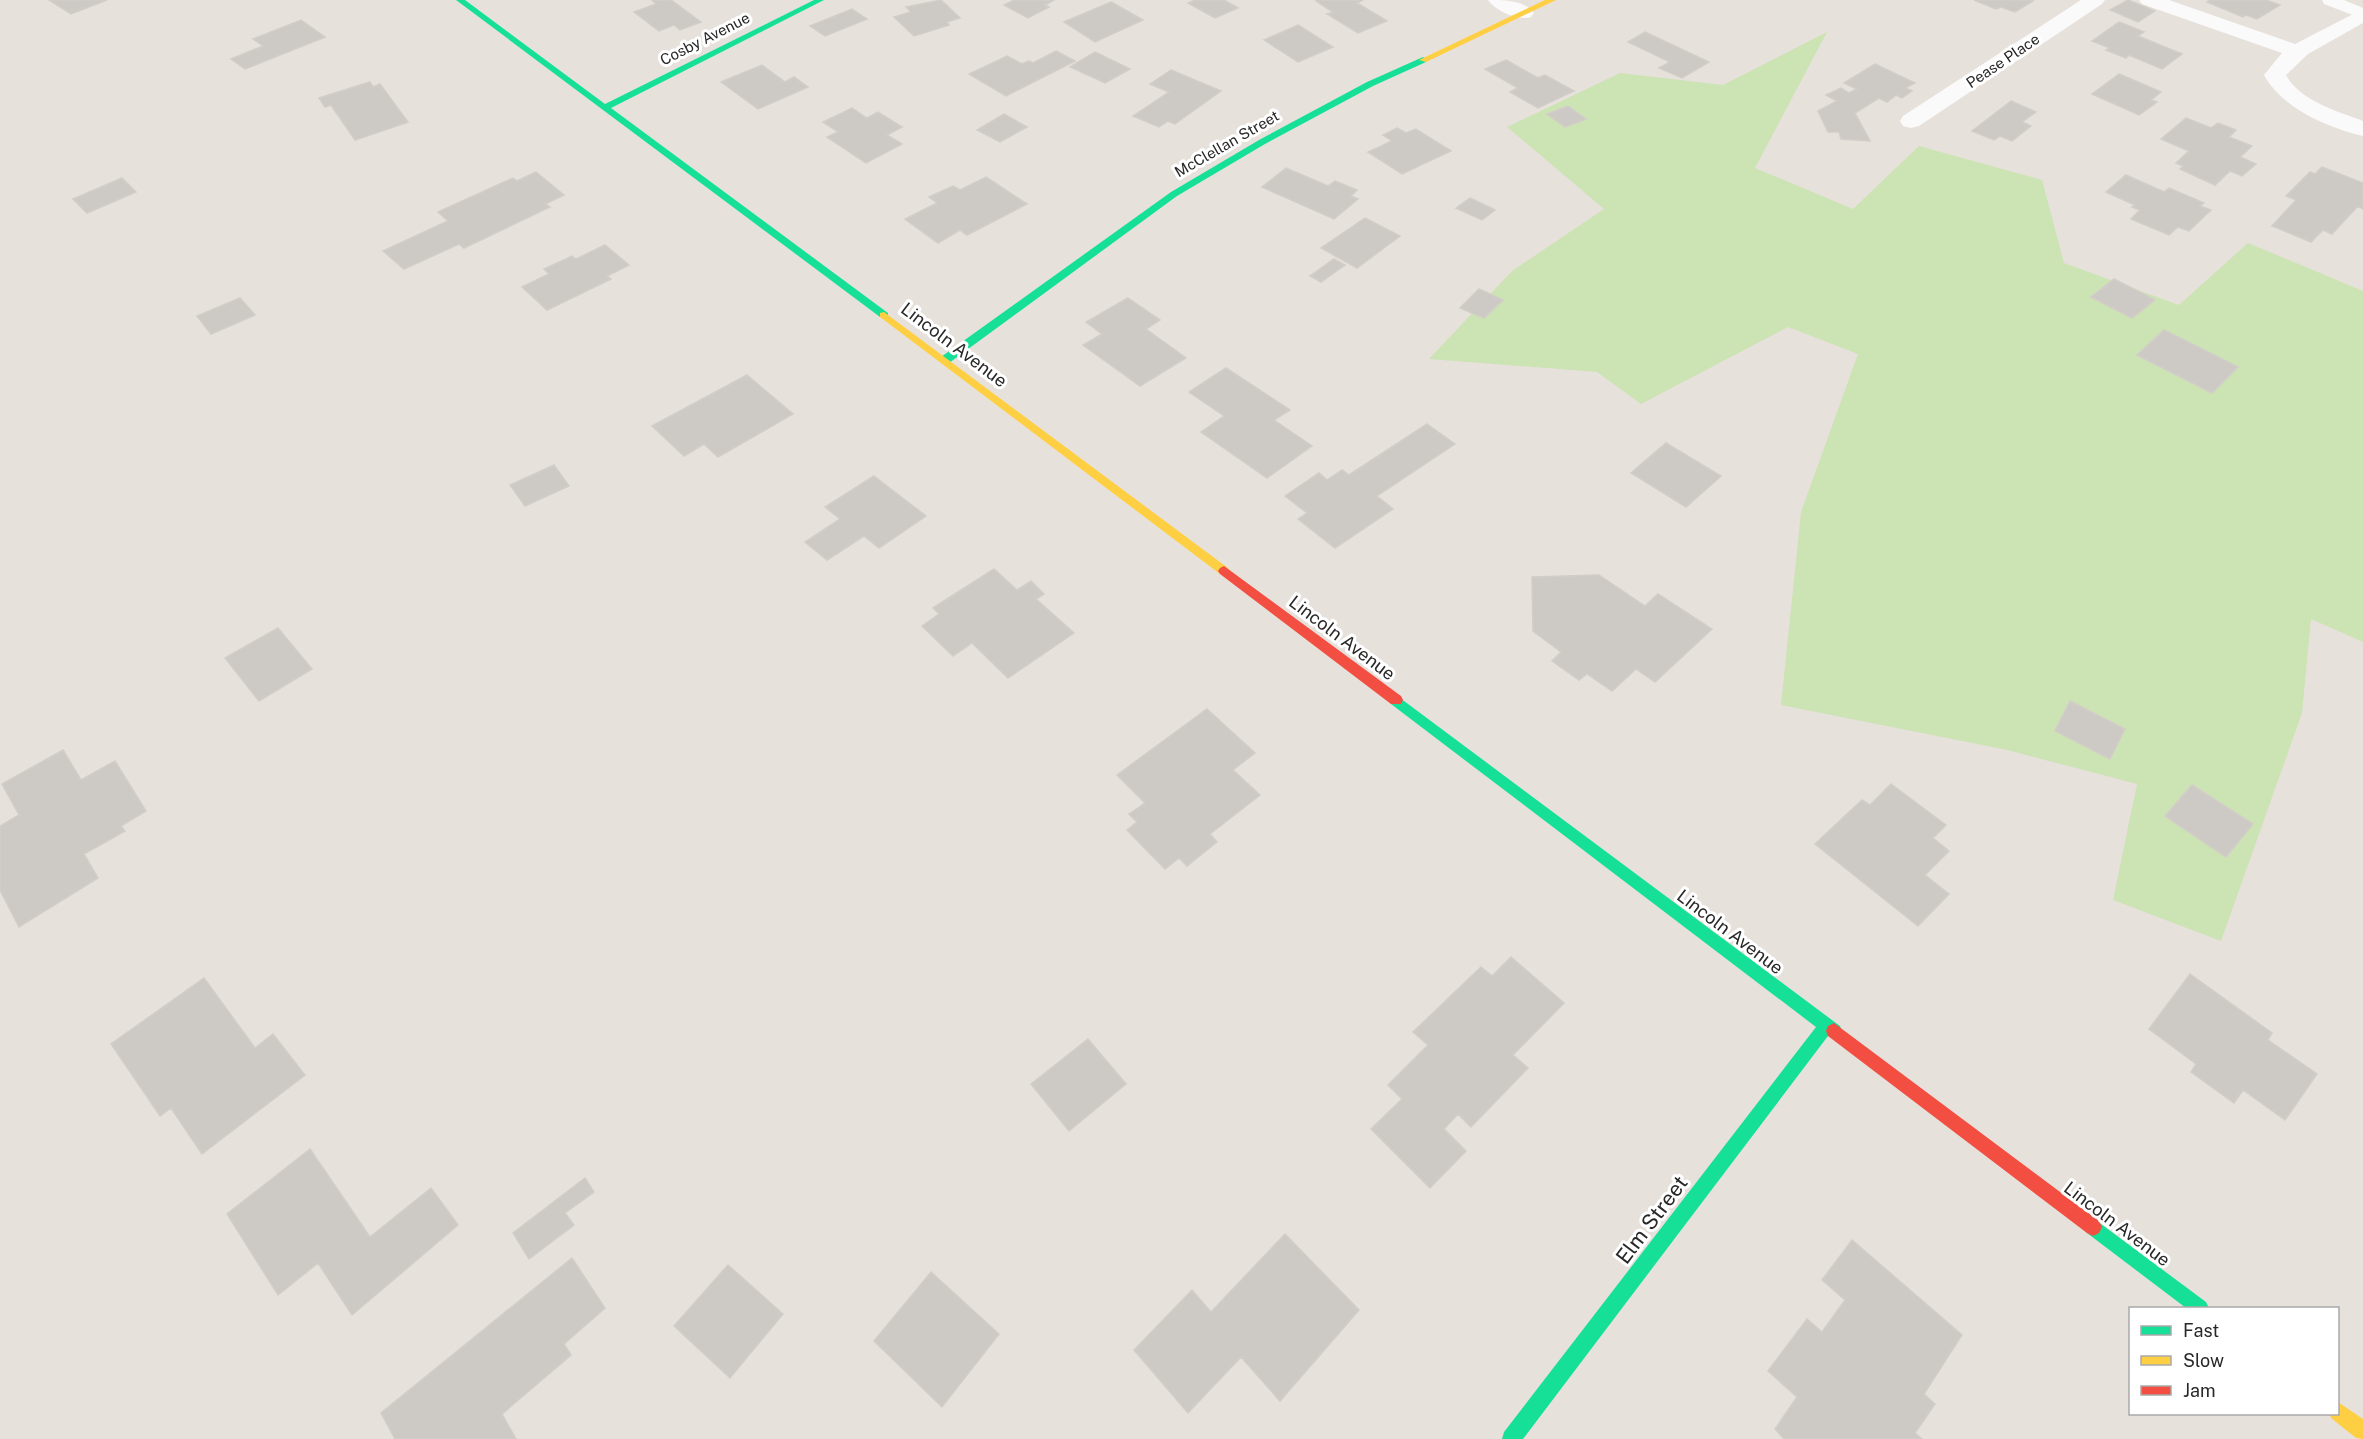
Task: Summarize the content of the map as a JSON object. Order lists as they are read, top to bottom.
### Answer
{
  "streets": {
    "street": [
      "Cosby Avenue",
      "Pease Place",
      "McClellan Street",
      "Lincoln Avenue",
      "Elm Street"
    ]
  },
  "crossings": [
    ["Cosby Avenue", "Lincoln Avenue"],
    ["McClellan Street", "Lincoln Avenue"],
    ["Lincoln Avenue", "Elm Street"]
  ],
  "legend": ["Fast", "Slow", "Jam"]
}
